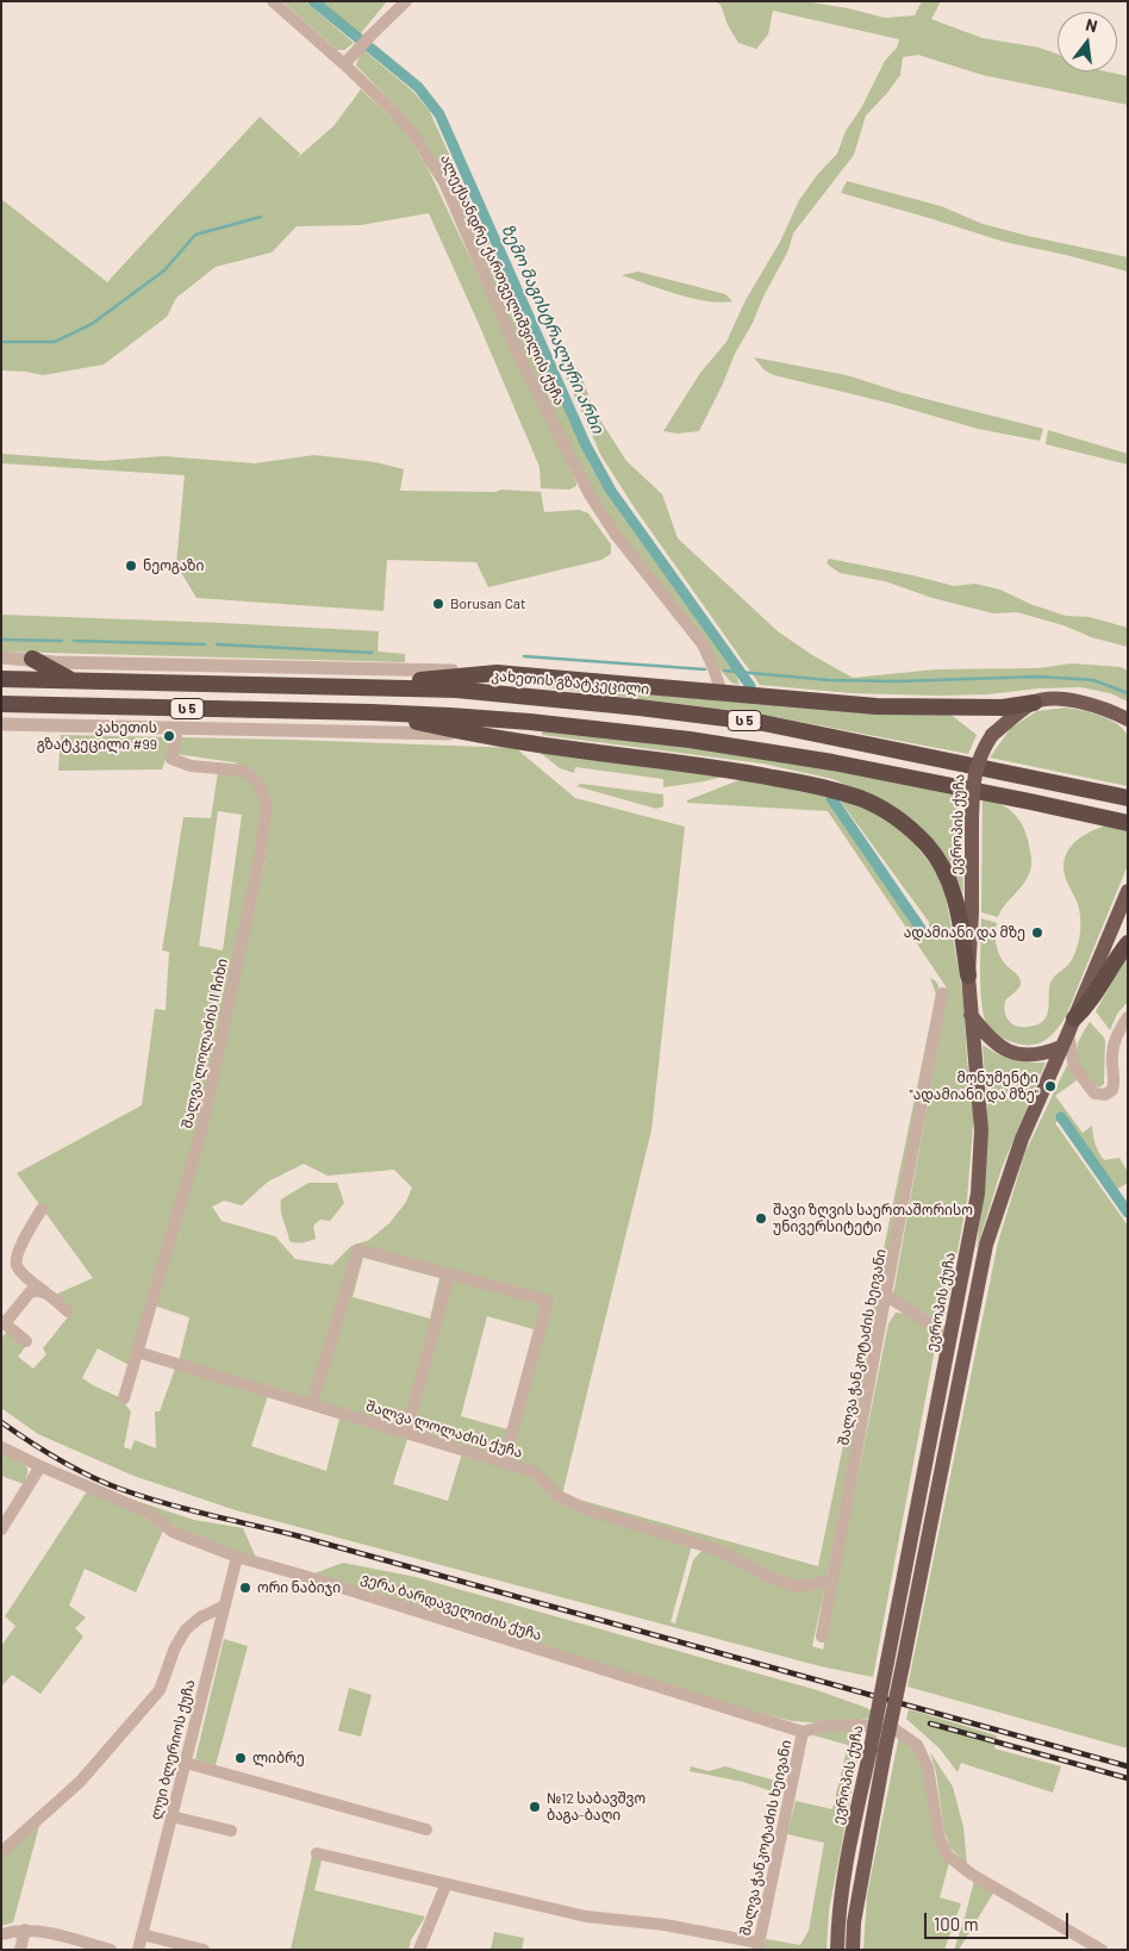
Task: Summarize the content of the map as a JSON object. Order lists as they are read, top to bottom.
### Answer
{
  "streets": {
    "highway": ["კახეთის გზატკეცილი", "ს 5"],
    "main road": ["ევროპის ქუჩა"],
    "street": [
      "ალექსანდრე ქართველიშვილის ქუჩა",
      "შალვა ლოლაძის II ჩიხი",
      "შალვა ჭანკოტაძის ხეივანი",
      "შალვა ლოლაძის ქუჩა",
      "ვერა ბარდაველიძის ქუჩა",
      "ლუი ბლერიოს ქუჩა"
    ]
  },
  "crossings": [
    ["შალვა ლოლაძის II ჩიხი", "შალვა ლოლაძის ქუჩა"],
    ["შალვა ჭანკოტაძის ხეივანი", "შალვა ლოლაძის ქუჩა"],
    ["შალვა ჭანკოტაძის ხეივანი", "ვერა ბარდაველიძის ქუჩა"],
    ["ვერა ბარდაველიძის ქუჩა", "ლუი ბლერიოს ქუჩა"]
  ],
  "water": ["ზემო მაგისტრალური არხი"],
  "places": [
    "ნეოგაზი",
    "Borusan Cat",
    "კახეთის გზატკეცილი #99",
    "ადამიანი და მზე",
    "მონუმენტი \"ადამიანი და მზე\"",
    "შავი ზღვის საერთაშორისო უნივერსიტეტი",
    "ორი ნაბიჯი",
    "ლიბრე",
    "№12 საბავშვო ბაგა-ბაღი"
  ],
  "scale_bar": "100 m",
  "north": "top"
}
